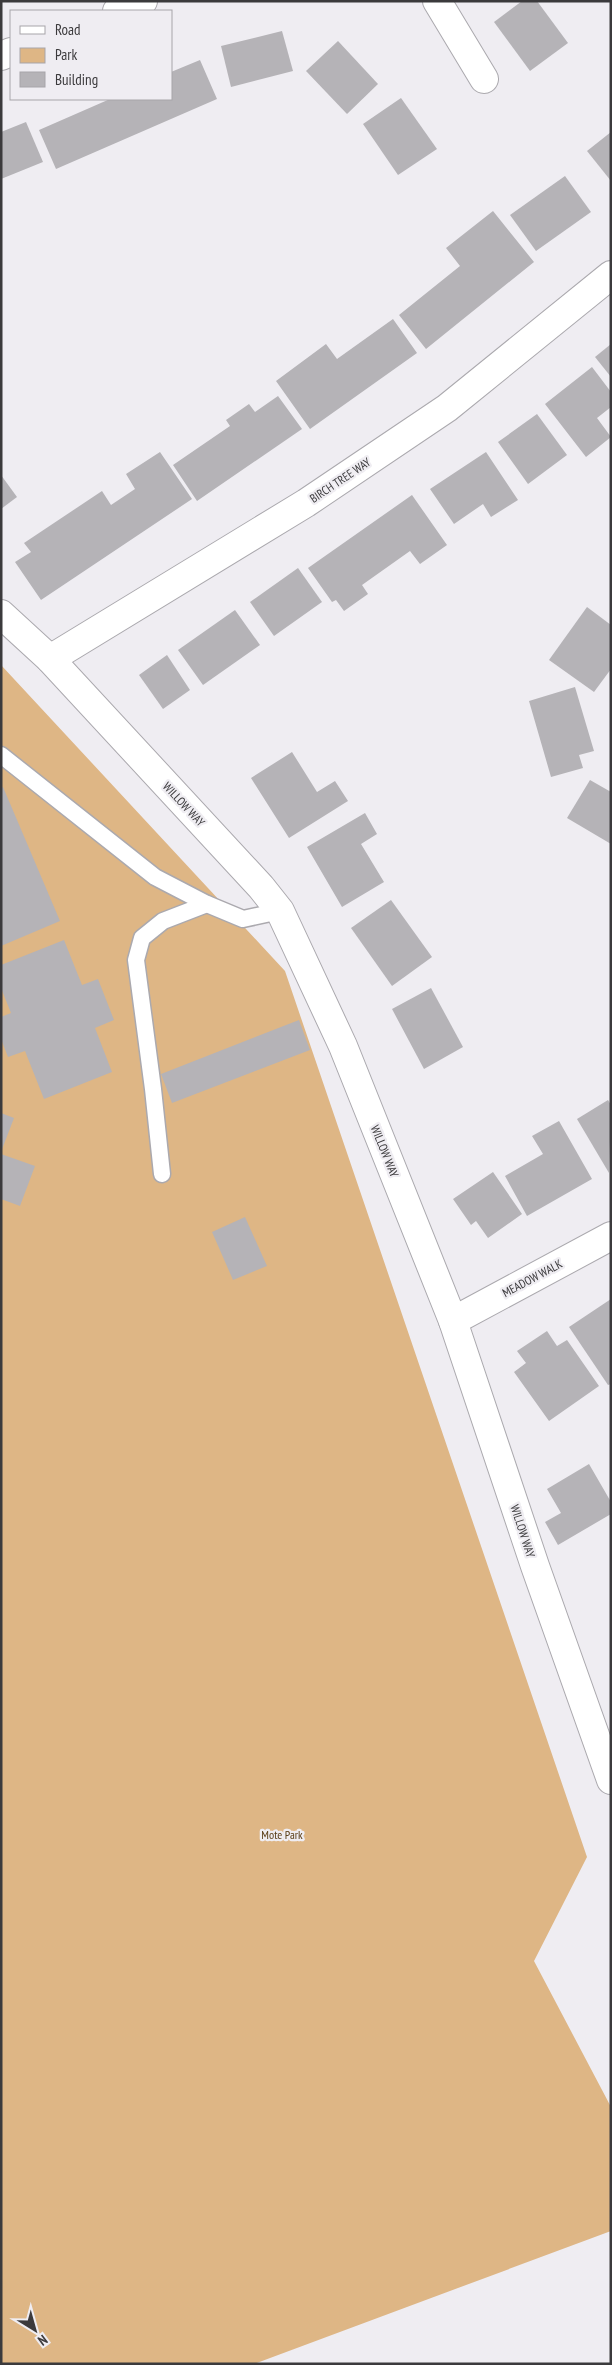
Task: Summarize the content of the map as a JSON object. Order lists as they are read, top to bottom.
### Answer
{
  "streets": {
    "street": ["BIRCH TREE WAY", "WILLOW WAY", "MEADOW WALK"]
  },
  "crossings": [
    ["BIRCH TREE WAY", "WILLOW WAY"],
    ["WILLOW WAY", "MEADOW WALK"]
  ],
  "parks": ["Mote Park"],
  "legend": ["Road", "Park", "Building"],
  "north": "bottom right"
}
